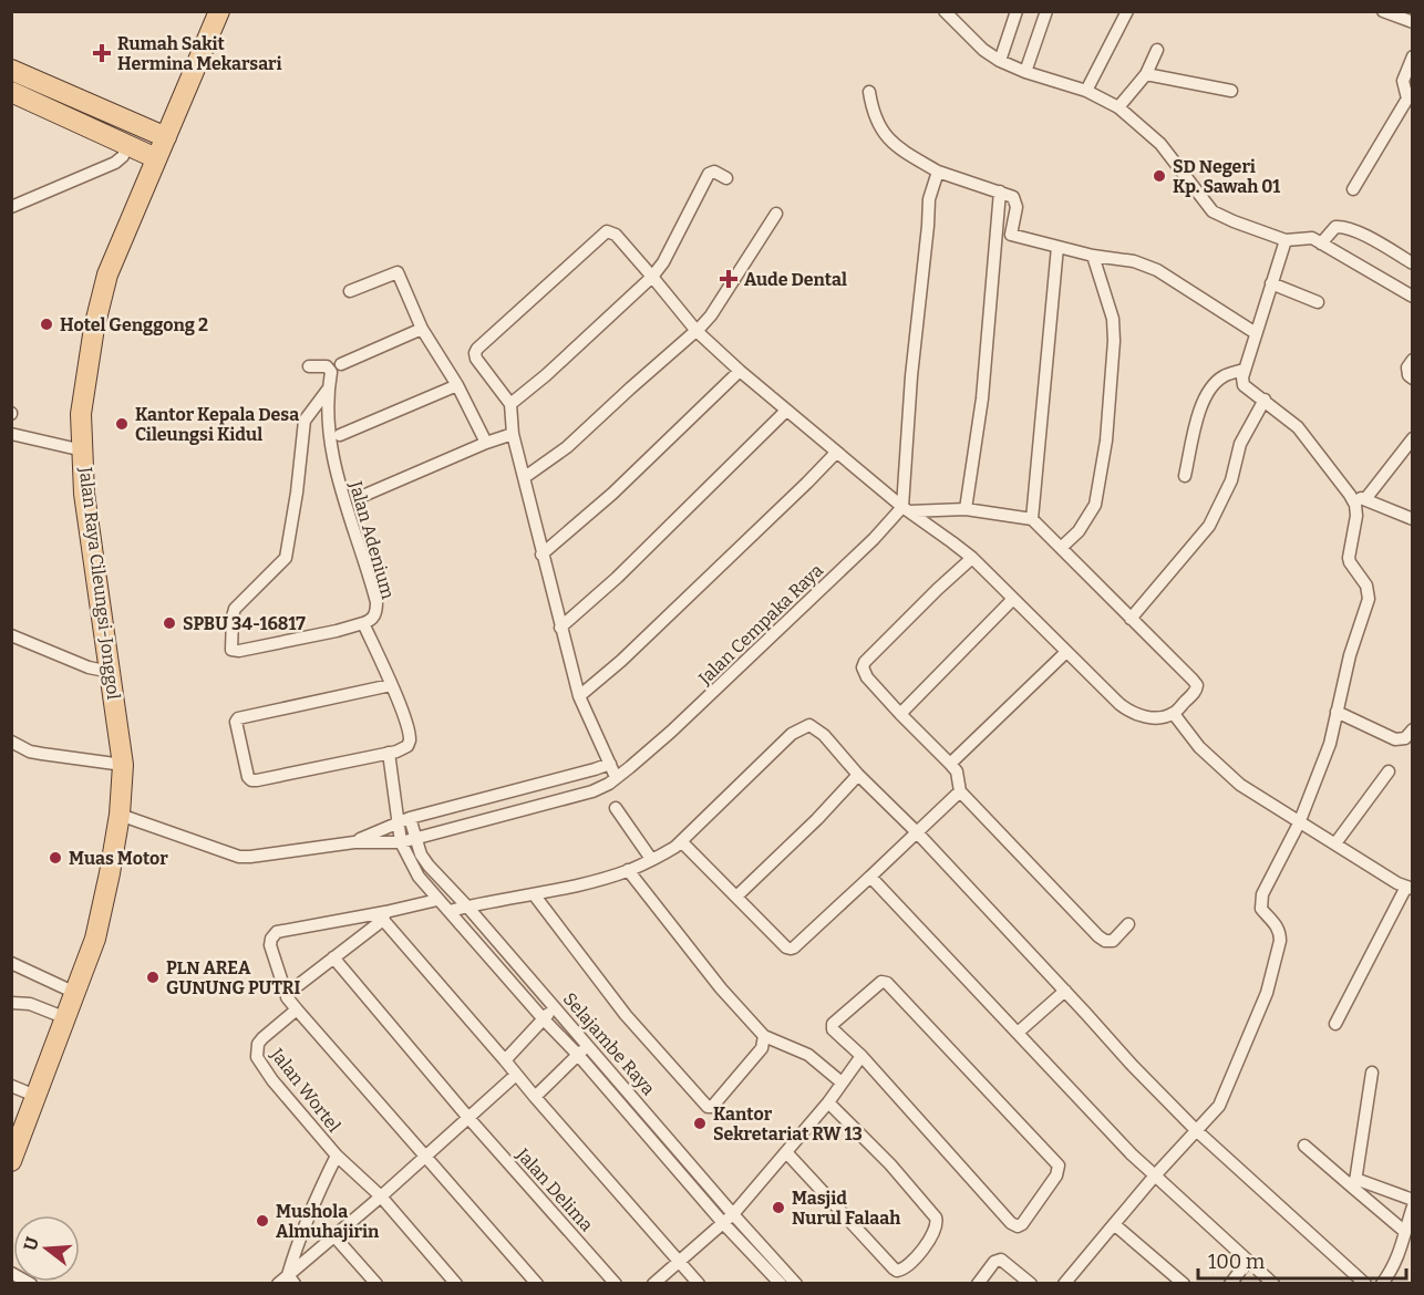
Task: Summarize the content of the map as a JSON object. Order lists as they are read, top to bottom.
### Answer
{
  "streets": {
    "main road": ["Jalan Raya Cileungsi-Jonggol"],
    "street": [
      "Jalan Adenium",
      "Jalan Cempaka Raya",
      "Selajambe Raya",
      "Jalan Wortel",
      "Jalan Delima"
    ]
  },
  "crossings": [
    ["Jalan Cempaka Raya", "Selajambe Raya"]
  ],
  "places": {
    "health": ["Rumah Sakit Hermina Mekarsari", "Aude Dental"],
    "other": [
      "SD Negeri Kp. Sawah 01",
      "Hotel Genggong 2",
      "Kantor Kepala Desa Cileungsi Kidul",
      "SPBU 34-16817",
      "Muas Motor",
      "PLN AREA GUNUNG PUTRI",
      "Kantor Sekretariat RW 13",
      "Masjid Nurul Falaah",
      "Mushola Almuhajirin"
    ]
  },
  "scale_bar": "100 m",
  "north": "left"
}
